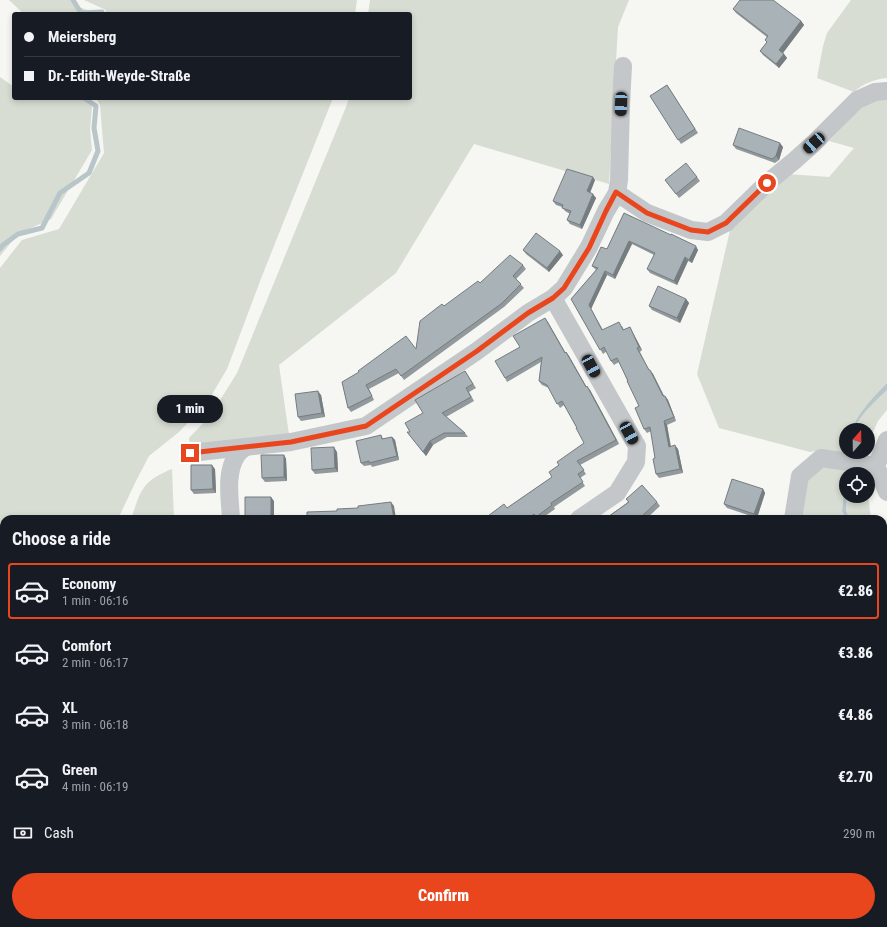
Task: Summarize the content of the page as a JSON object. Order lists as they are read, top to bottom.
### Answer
{
  "north": "top",
  "page": {
    "banner": ["Meiersberg", "Dr.-Edith-Weyde-Straße"],
    "bubble": "1 min",
    "heading": "Choose a ride",
    "list": [
      {
        "name": "Economy",
        "note": "1 min · 06:16",
        "value": "€2.86"
      },
      {
        "name": "Comfort",
        "note": "2 min · 06:17",
        "value": "€3.86"
      },
      {
        "name": "XL",
        "note": "3 min · 06:18",
        "value": "€4.86"
      },
      {
        "name": "Green",
        "note": "4 min · 06:19",
        "value": "€2.70"
      }
    ],
    "pay": ["Cash", "290 m"],
    "buttons": "Confirm"
  }
}
